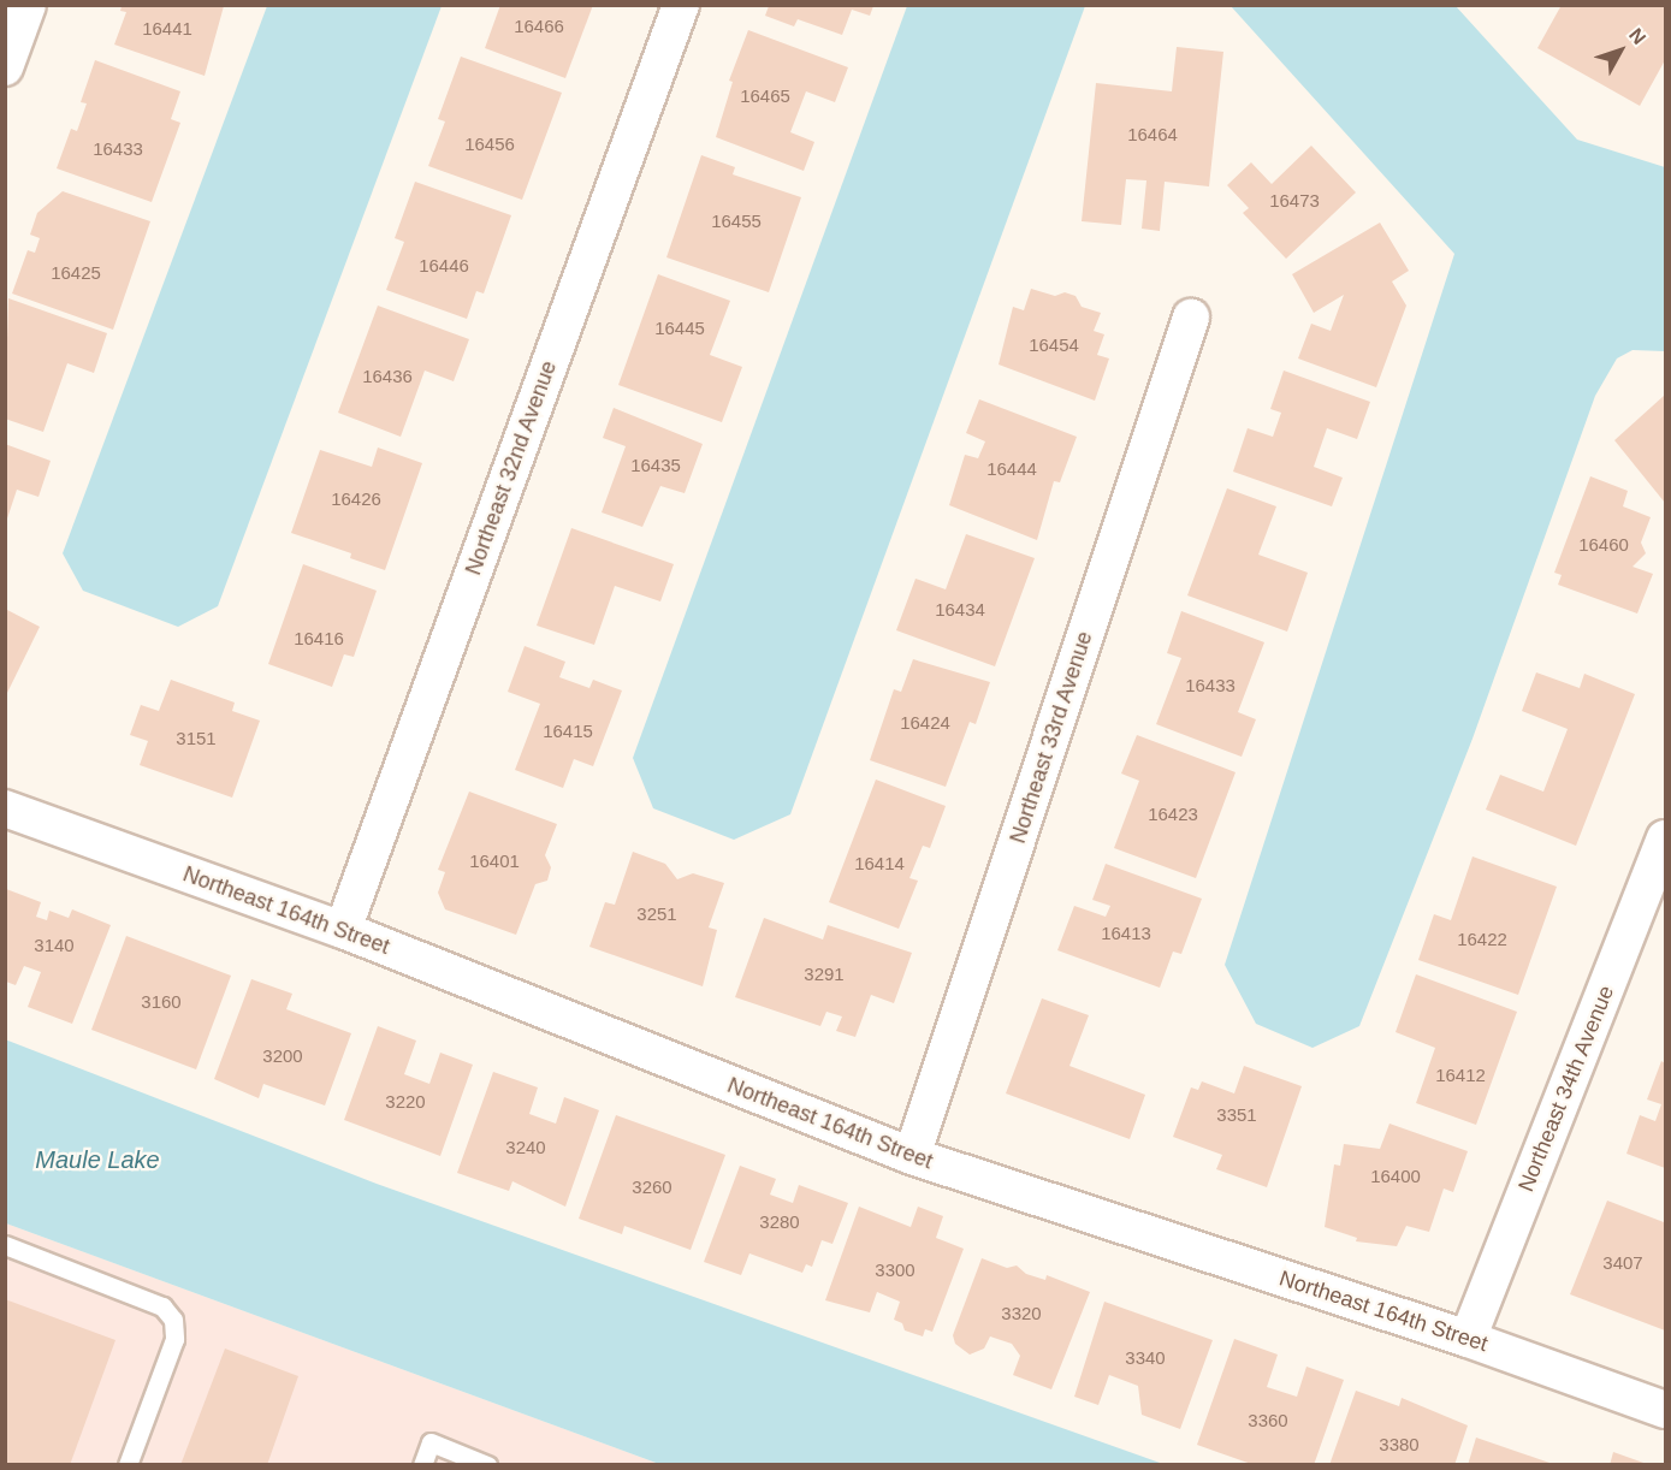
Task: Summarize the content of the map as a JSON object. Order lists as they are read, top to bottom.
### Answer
{
  "streets": {
    "street": [
      "Northeast 32nd Avenue",
      "Northeast 33rd Avenue",
      "Northeast 164th Street",
      "Northeast 34th Avenue"
    ]
  },
  "crossings": [
    ["Northeast 32nd Avenue", "Northeast 164th Street"],
    ["Northeast 33rd Avenue", "Northeast 164th Street"],
    ["Northeast 164th Street", "Northeast 34th Avenue"]
  ],
  "water": ["Maule Lake"],
  "house_numbers": [
    "16466",
    "16441",
    "16465",
    "16464",
    "16456",
    "16433",
    "16473",
    "16455",
    "16446",
    "16425",
    "16445",
    "16454",
    "16436",
    "16435",
    "16444",
    "16426",
    "16460",
    "16434",
    "16416",
    "16433",
    "16424",
    "16415",
    "3151",
    "16423",
    "16401",
    "16414",
    "3251",
    "16413",
    "16422",
    "3140",
    "3291",
    "3160",
    "3200",
    "16412",
    "3220",
    "3351",
    "3240",
    "16400",
    "3260",
    "3280",
    "3407",
    "3300",
    "3320",
    "3340",
    "3360",
    "3380"
  ],
  "north": "top right"
}
